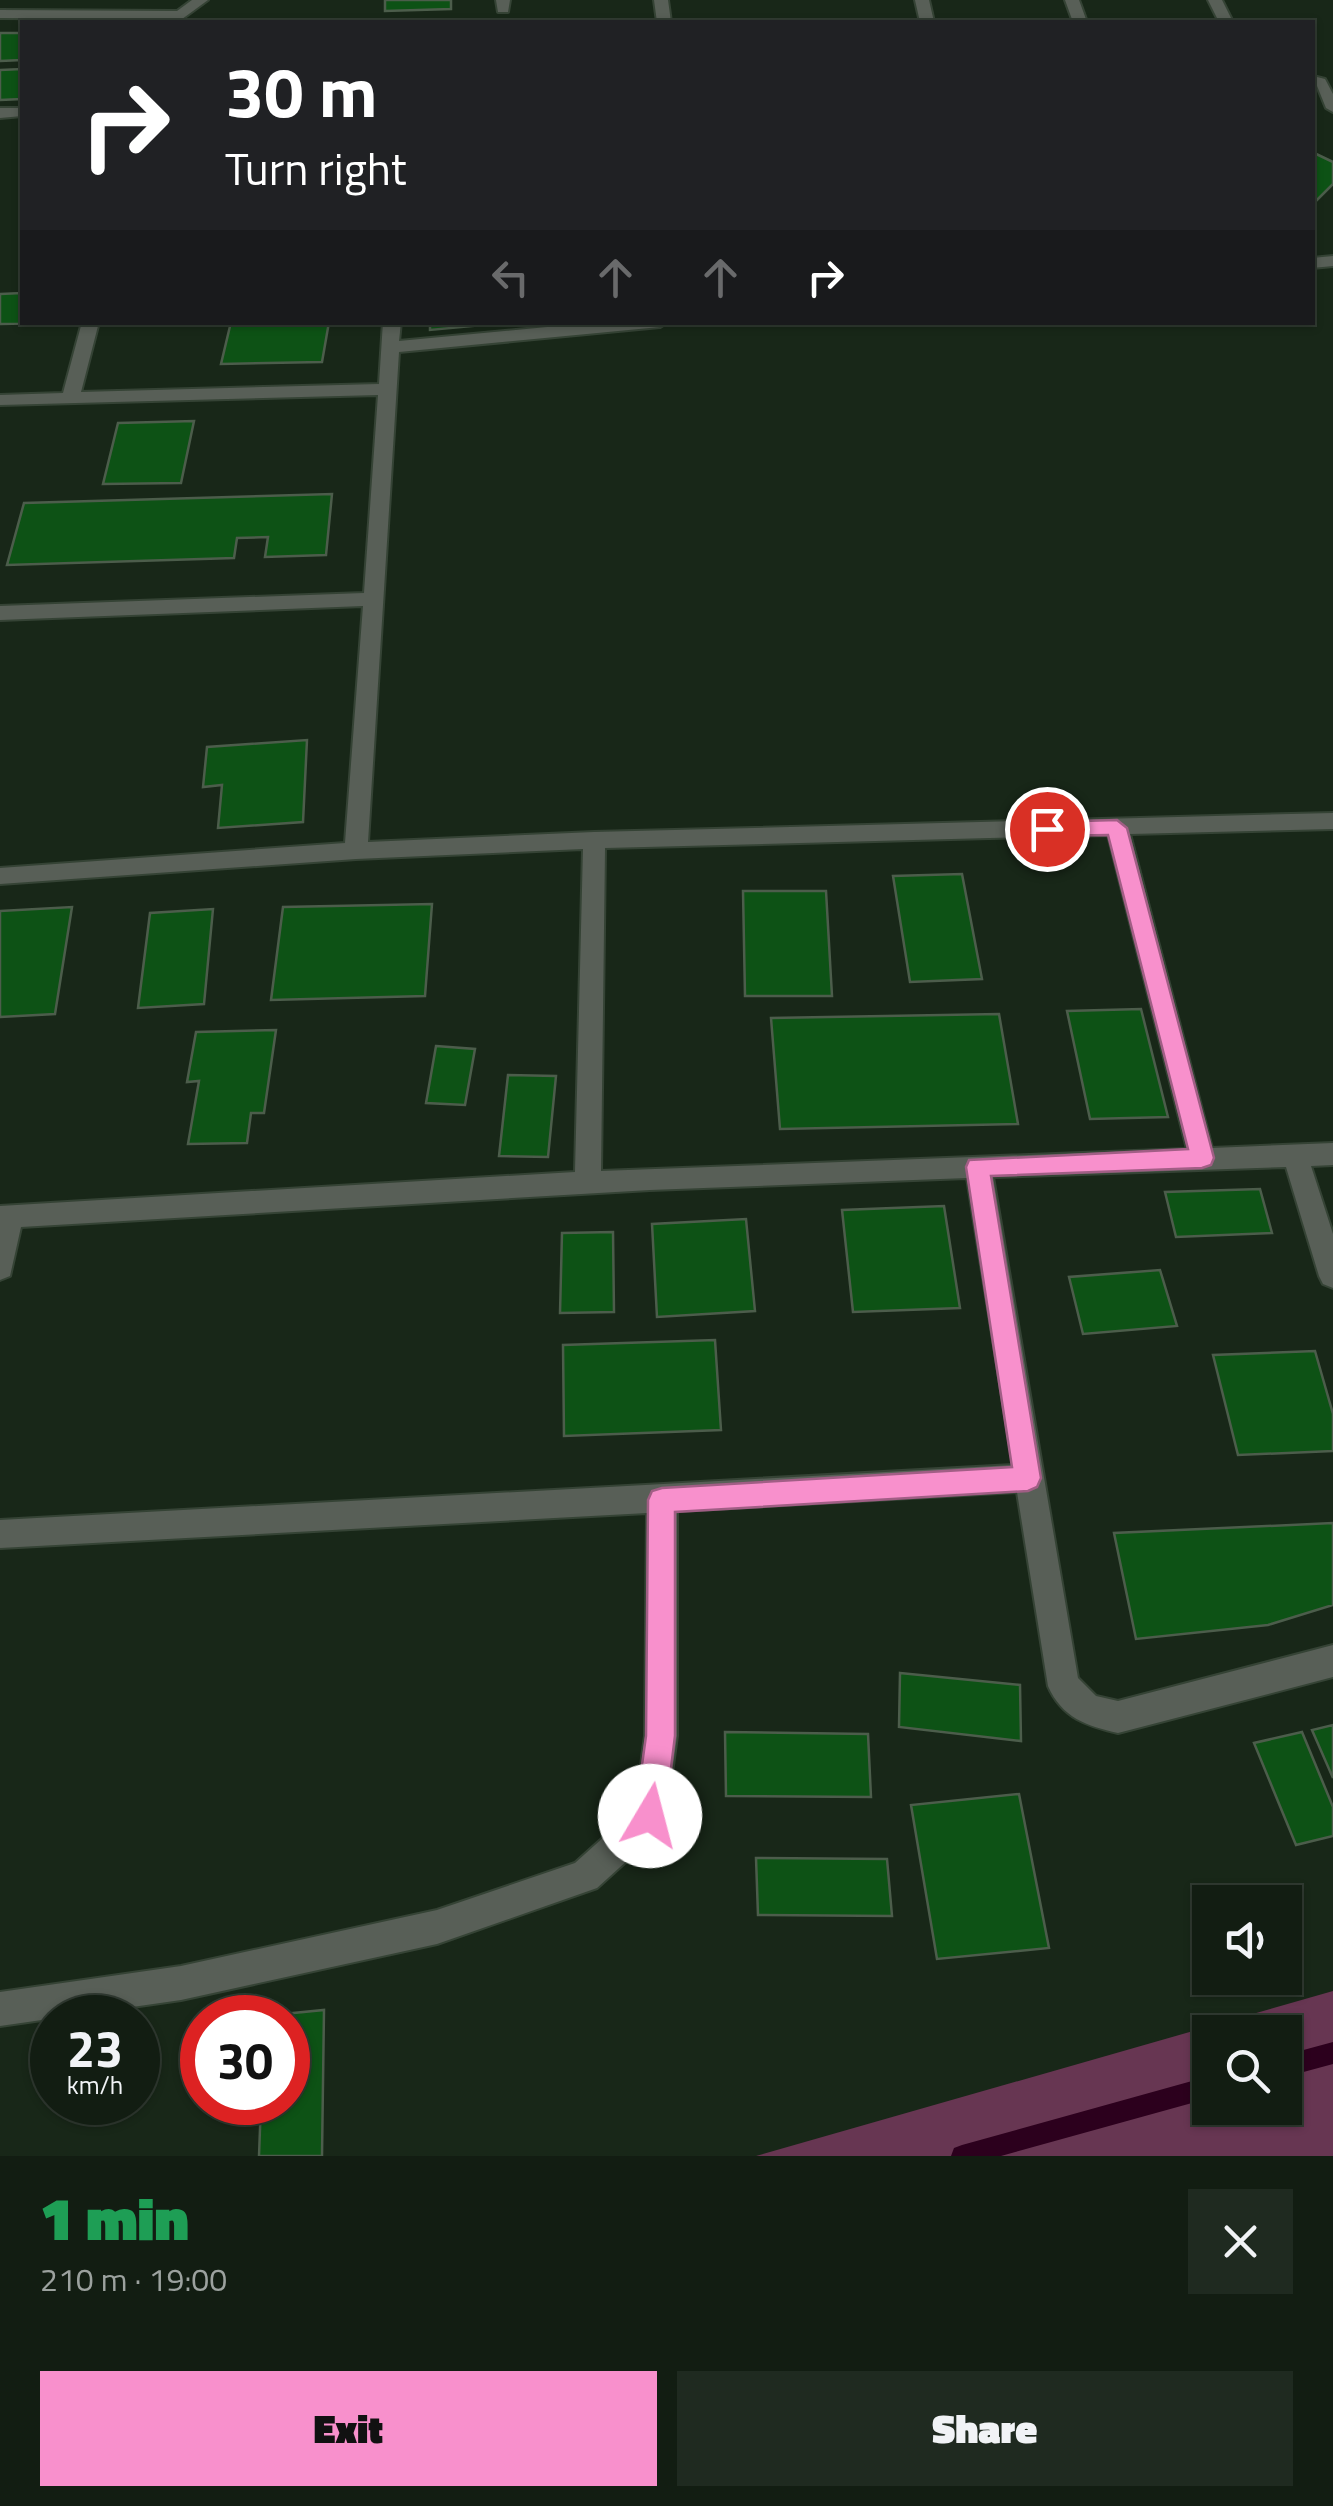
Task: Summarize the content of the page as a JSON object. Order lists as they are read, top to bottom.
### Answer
{
  "page": {
    "turn": ["30 m", "Turn right"],
    "speed": "23 km/h",
    "limit": "30",
    "heading": ["1 min", "210 m · 19:00"],
    "buttons": ["Exit", "Share"]
  }
}
